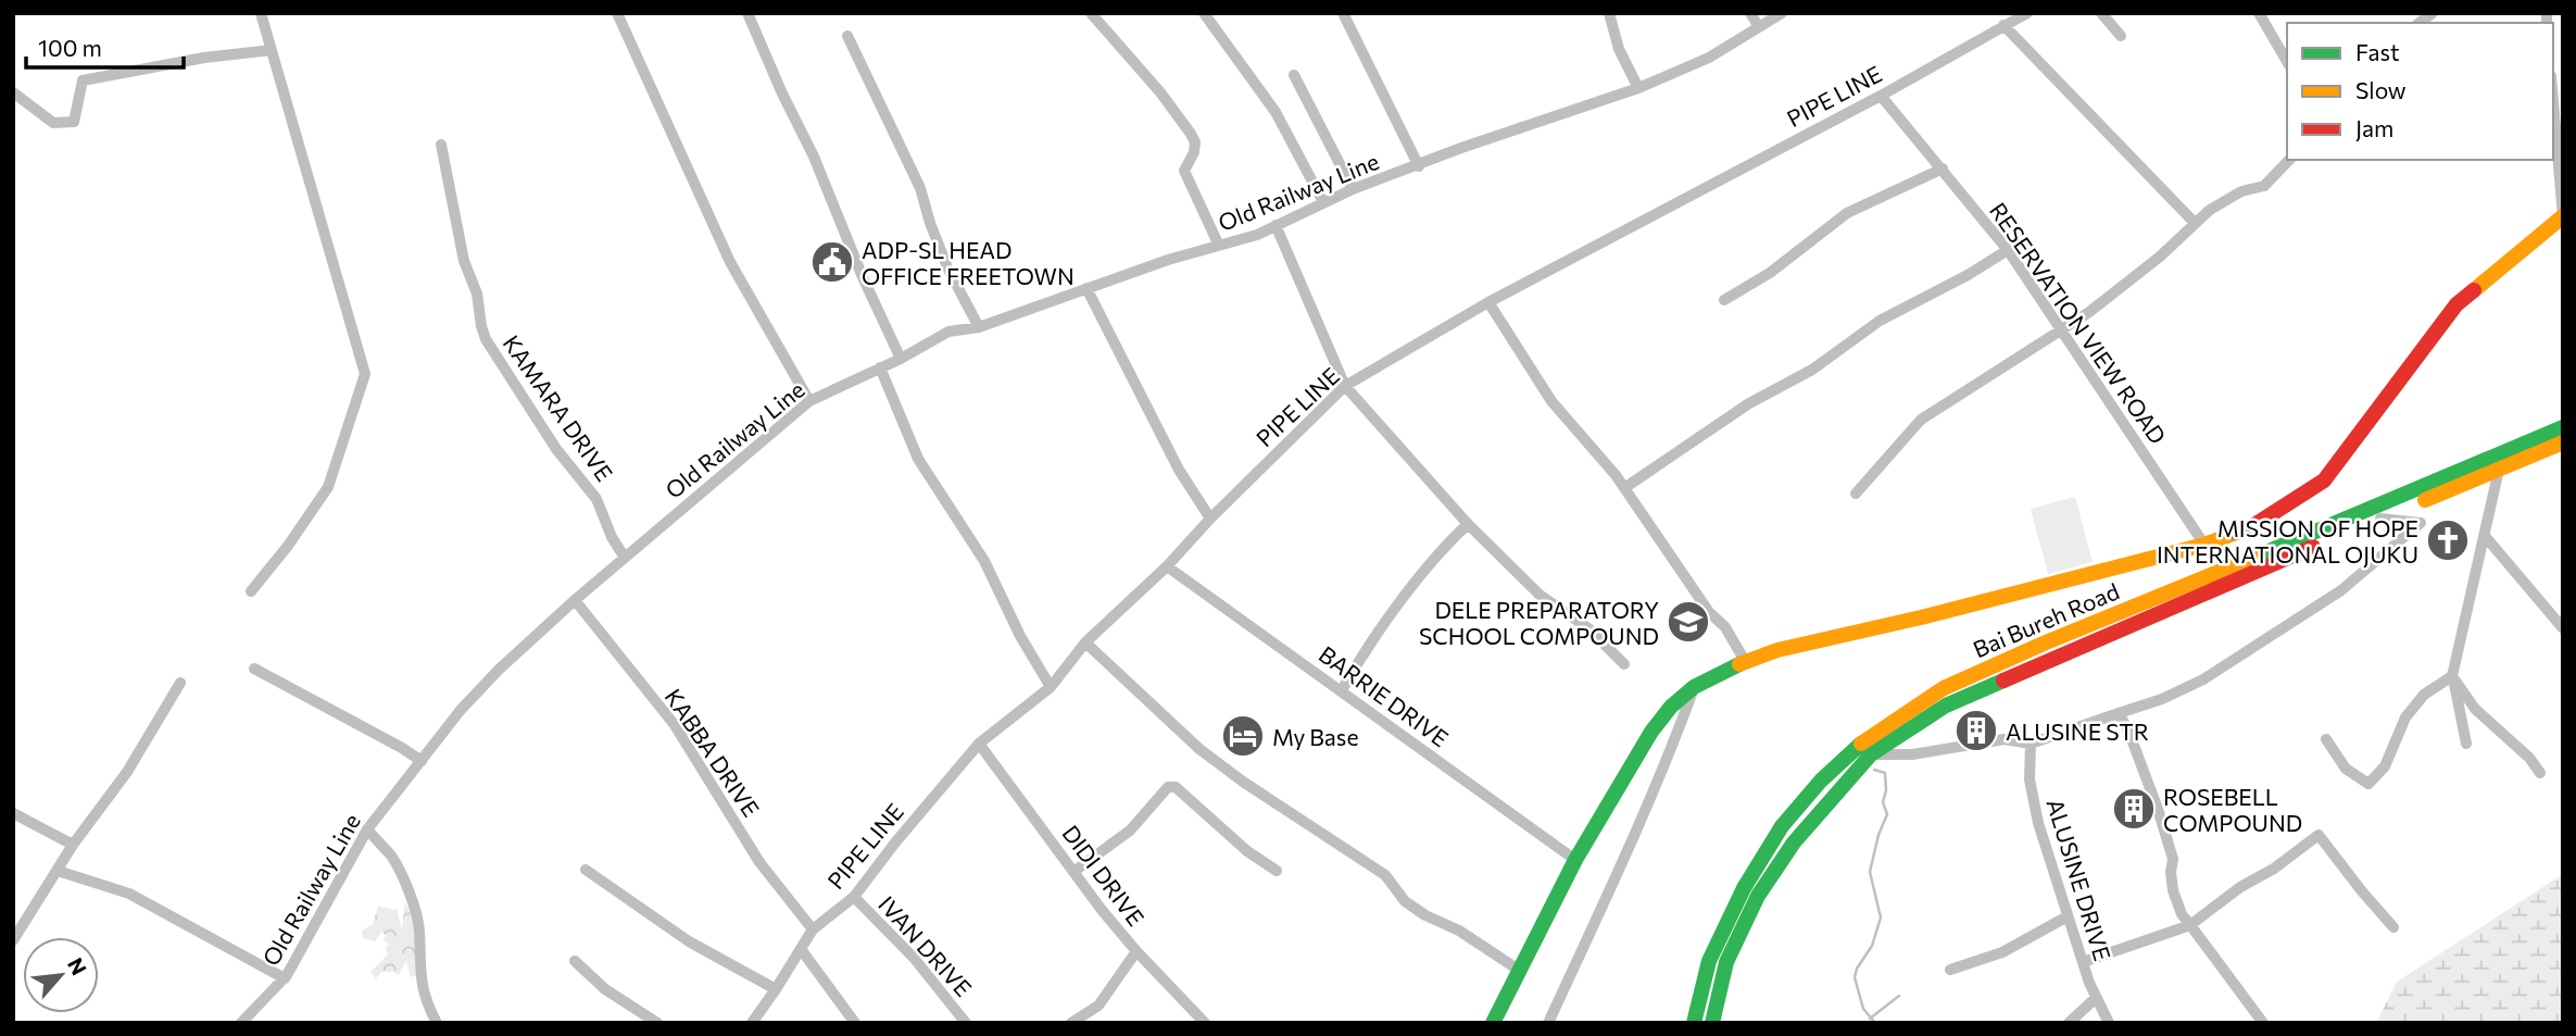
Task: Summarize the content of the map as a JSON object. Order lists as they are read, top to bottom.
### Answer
{
  "streets": {
    "main road": ["Bai Bureh Road"],
    "street": [
      "PIPE LINE",
      "Old Railway Line",
      "RESERVATION VIEW ROAD",
      "KAMARA DRIVE",
      "BARRIE DRIVE",
      "KABBA DRIVE",
      "DIDI DRIVE",
      "ALUSINE DRIVE",
      "IVAN DRIVE"
    ]
  },
  "crossings": [
    ["PIPE LINE", "RESERVATION VIEW ROAD"],
    ["PIPE LINE", "BARRIE DRIVE"],
    ["PIPE LINE", "KABBA DRIVE"],
    ["PIPE LINE", "DIDI DRIVE"],
    ["PIPE LINE", "IVAN DRIVE"],
    ["Old Railway Line", "KAMARA DRIVE"],
    ["Old Railway Line", "KABBA DRIVE"]
  ],
  "places": {
    "public building": ["ADP-SL HEAD OFFICE FREETOWN"],
    "church": ["MISSION OF HOPE INTERNATIONAL OJUKU"],
    "school or university": ["DELE PREPARATORY SCHOOL COMPOUND"],
    "building": ["ALUSINE STR", "ROSEBELL COMPOUND"],
    "hotel": ["My Base"]
  },
  "legend": ["Fast", "Slow", "Jam"],
  "scale_bar": "100 m",
  "north": "top right"
}
